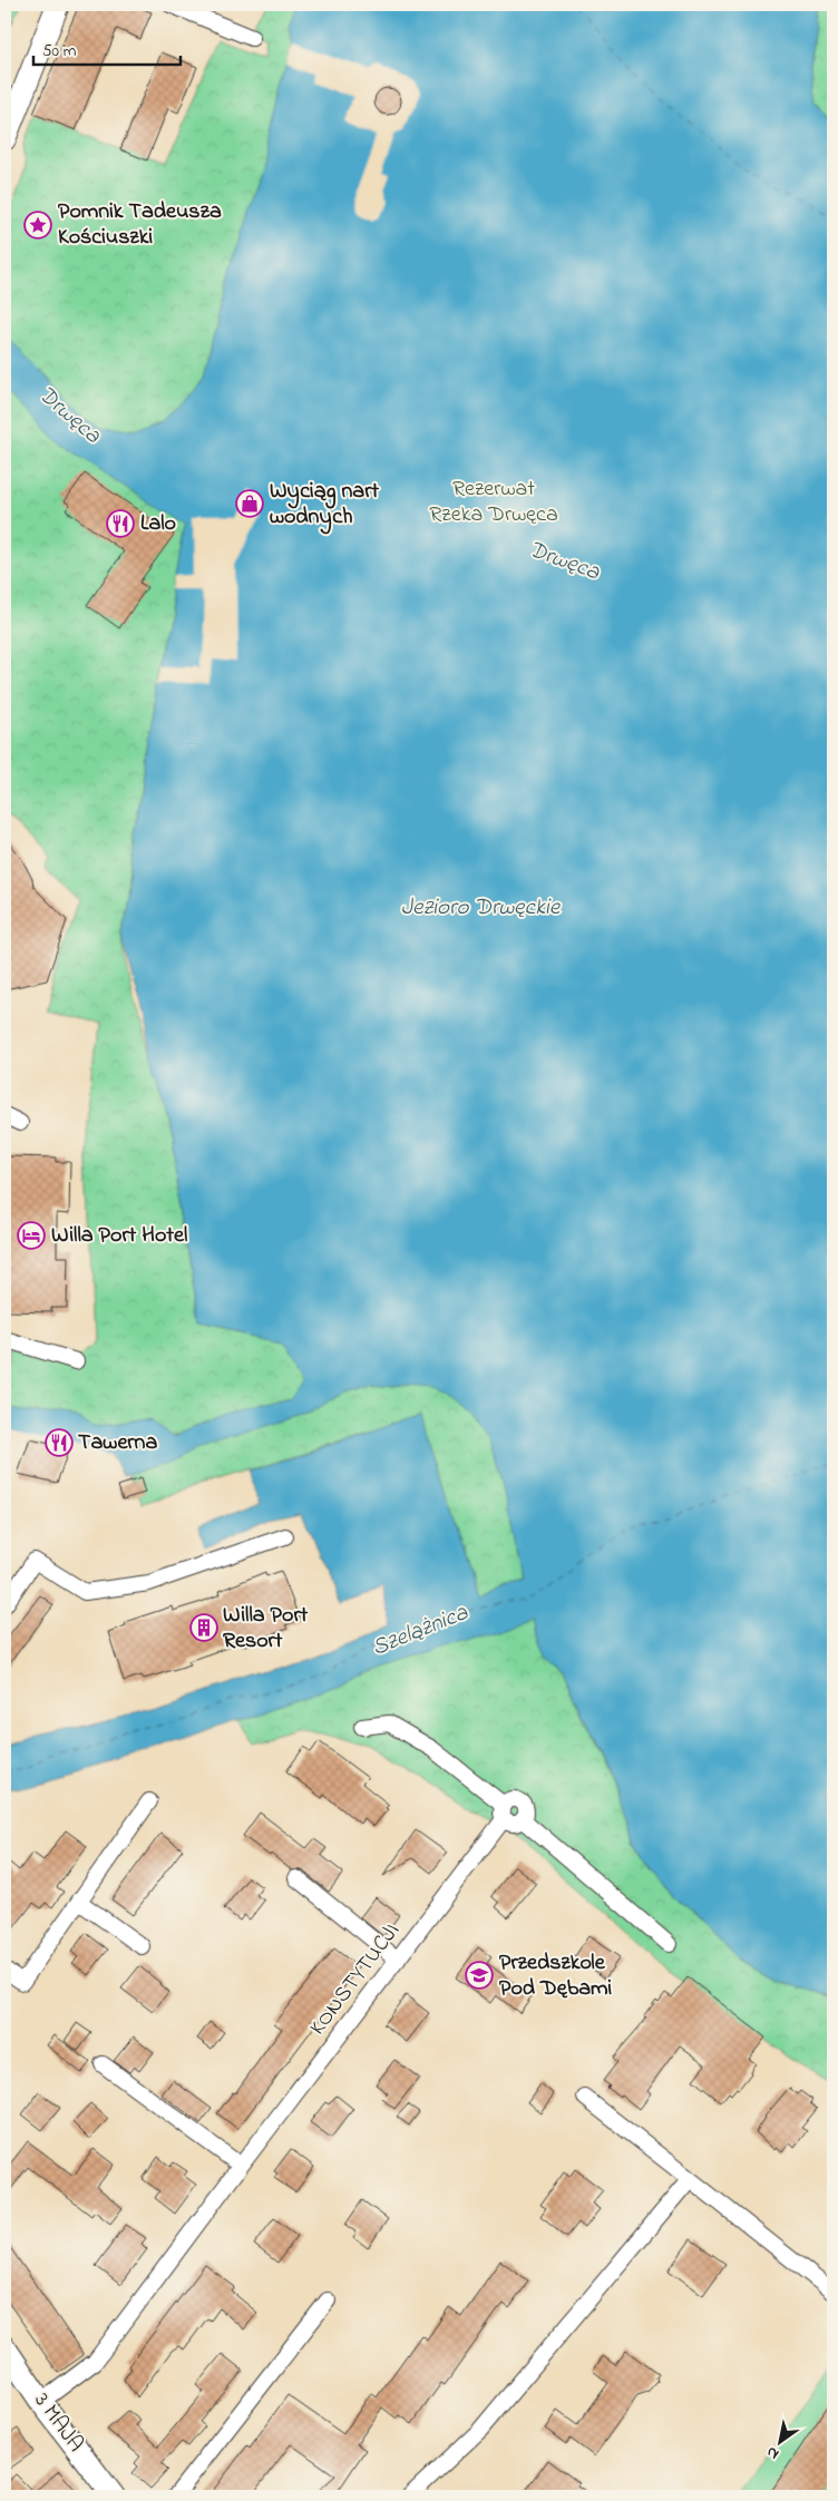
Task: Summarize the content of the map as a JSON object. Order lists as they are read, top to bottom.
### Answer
{
  "streets": {
    "street": ["KONSTYTUCJI", "3 MAJA"]
  },
  "crossings": [
    ["KONSTYTUCJI", "3 MAJA"]
  ],
  "water": ["Drwęca", "Jezioro Drwęckie", "Szelążnica"],
  "parks": ["Rezerwat Rzeka Drwęca"],
  "places": {
    "place": ["Pomnik Tadeusza Kościuszki"],
    "shop": ["Wyciąg nart wodnych"],
    "restaurant": ["Lalo", "Tawerna"],
    "hotel": ["Willa Port Hotel"],
    "building": ["Willa Port Resort"],
    "school or university": ["Przedszkole Pod Dębami"]
  },
  "scale_bar": "50 m",
  "north": "bottom left"
}
